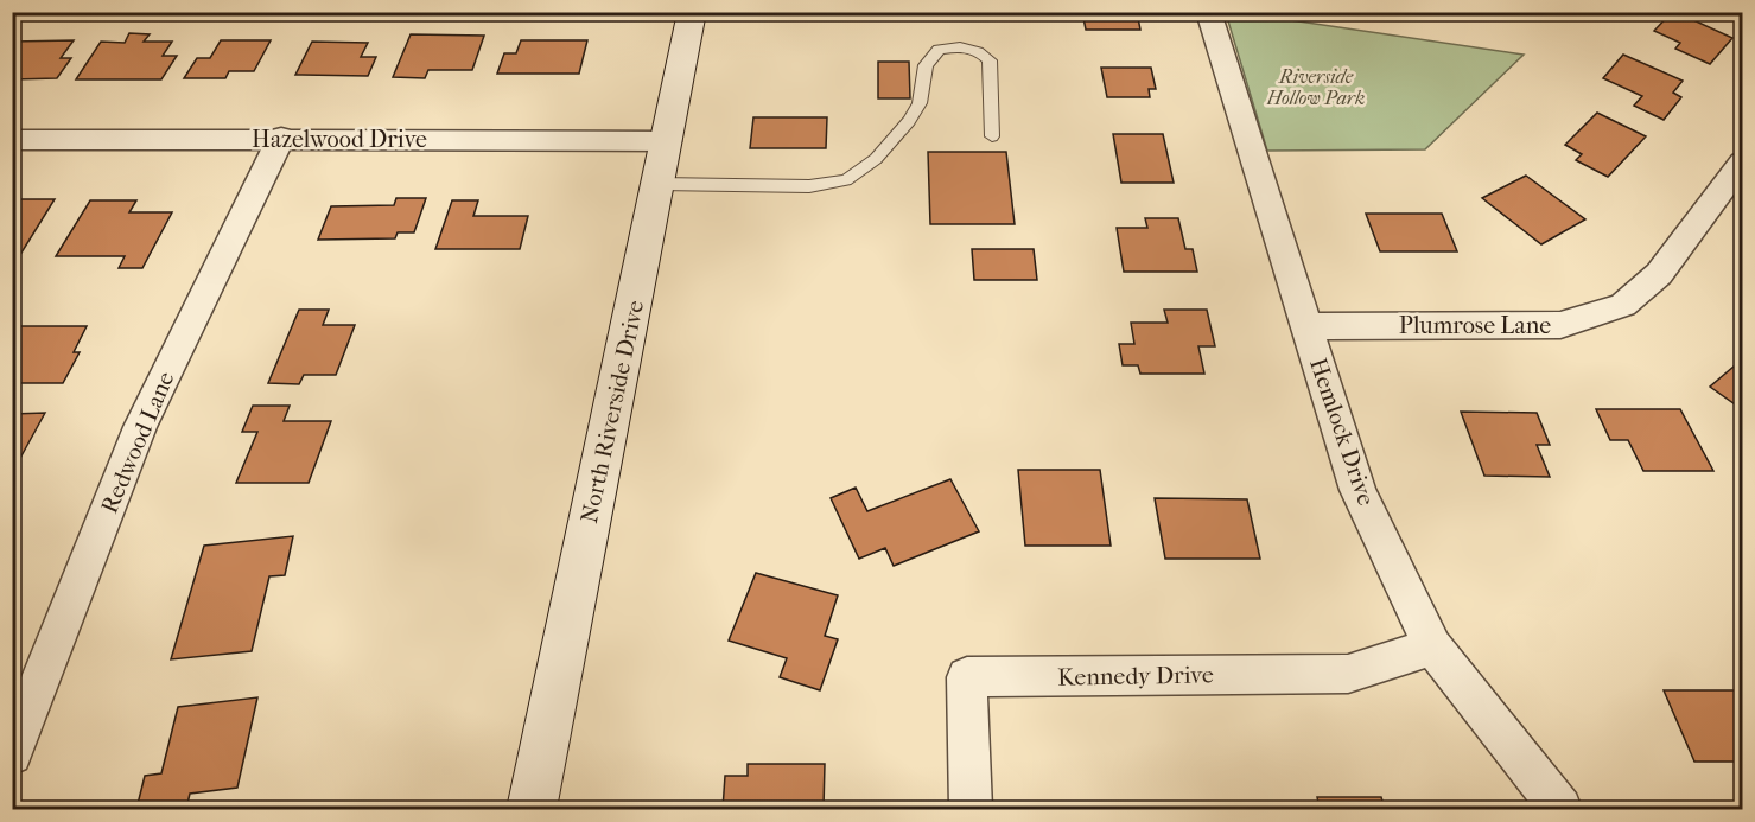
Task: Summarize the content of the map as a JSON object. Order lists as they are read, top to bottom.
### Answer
{
  "streets": {
    "street": [
      "Hazelwood Drive",
      "Plumrose Lane",
      "North Riverside Drive",
      "Hemlock Drive",
      "Redwood Lane",
      "Kennedy Drive"
    ]
  },
  "crossings": [
    ["Hazelwood Drive", "North Riverside Drive"],
    ["Hazelwood Drive", "Redwood Lane"],
    ["Plumrose Lane", "Hemlock Drive"],
    ["Hemlock Drive", "Kennedy Drive"]
  ],
  "parks": ["Riverside Hollow Park"]
}
